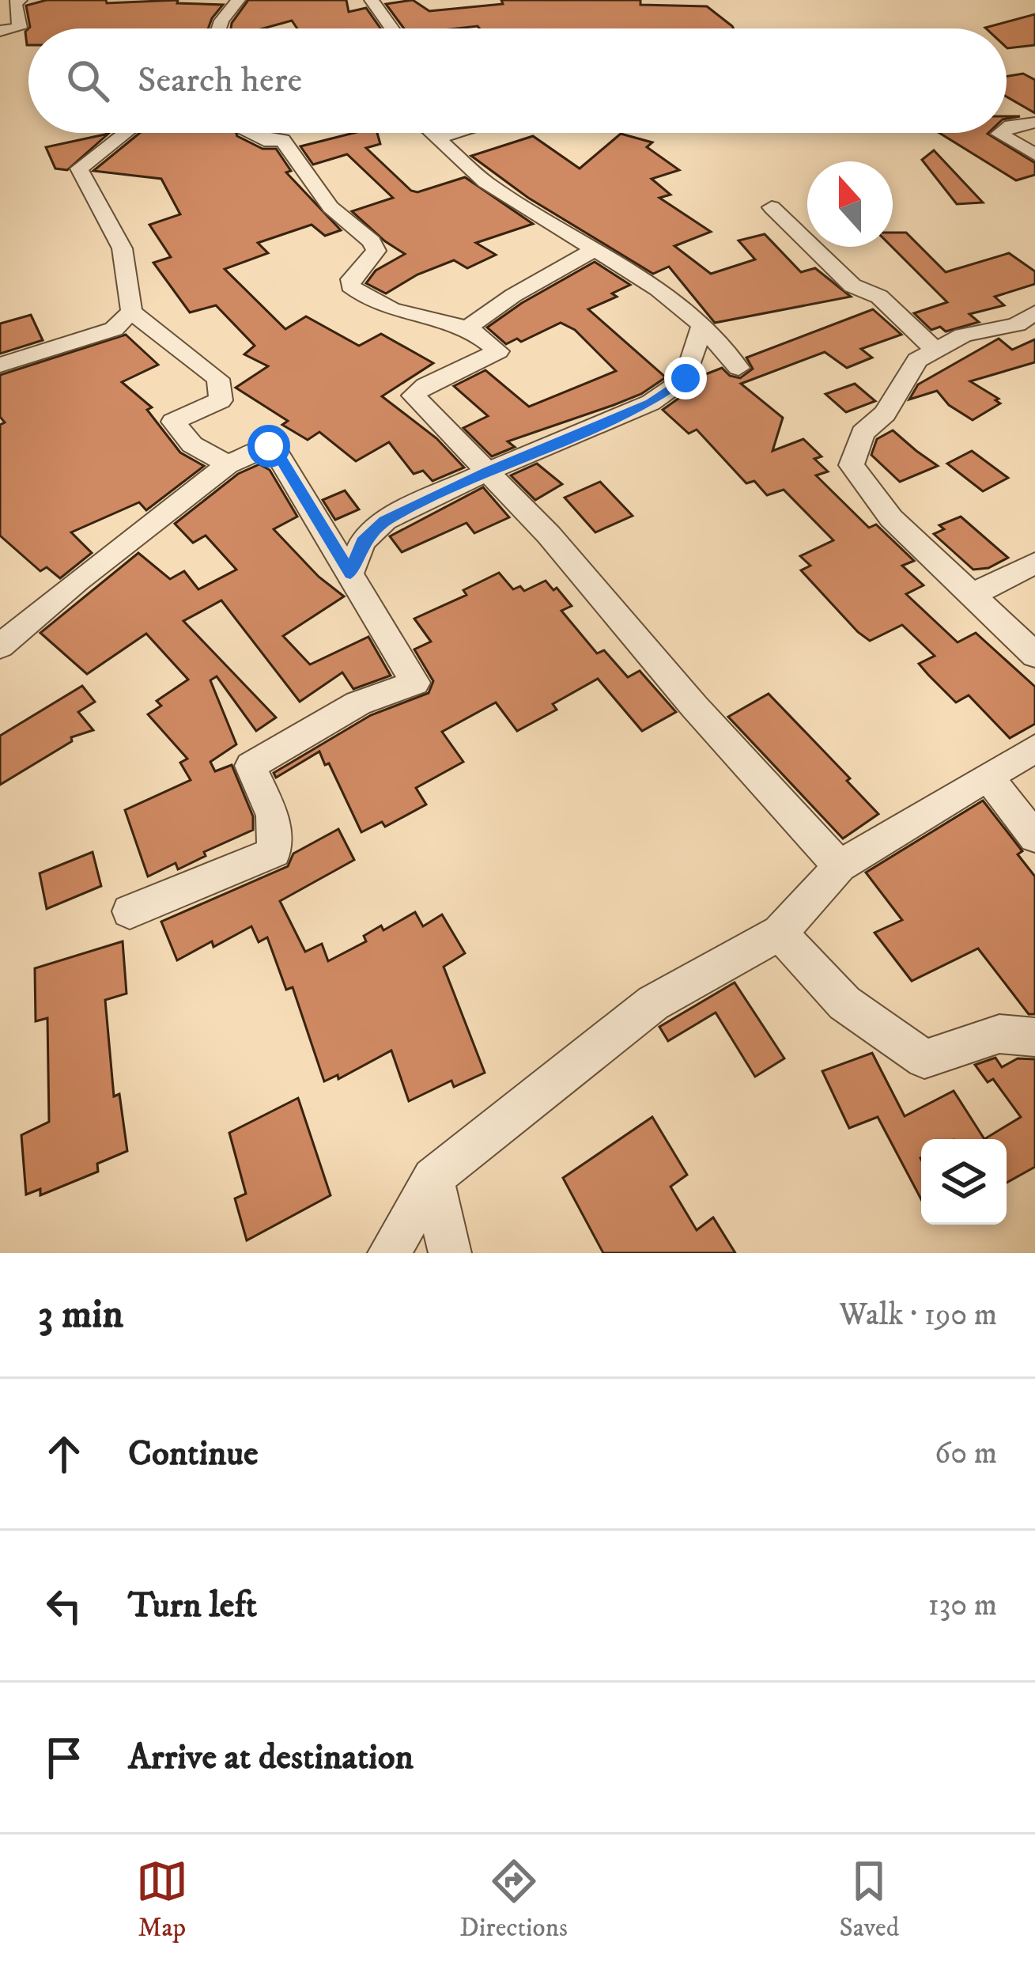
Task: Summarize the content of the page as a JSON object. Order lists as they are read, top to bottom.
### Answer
{
  "north": "top",
  "page": {
    "search": "Search here",
    "heading": ["3 min", "Walk · 190 m"],
    "list": [
      ["Continue", "60 m"],
      ["Turn left", "130 m"],
      "Arrive at destination"
    ],
    "nav": ["Map", "Directions", "Saved"]
  }
}
